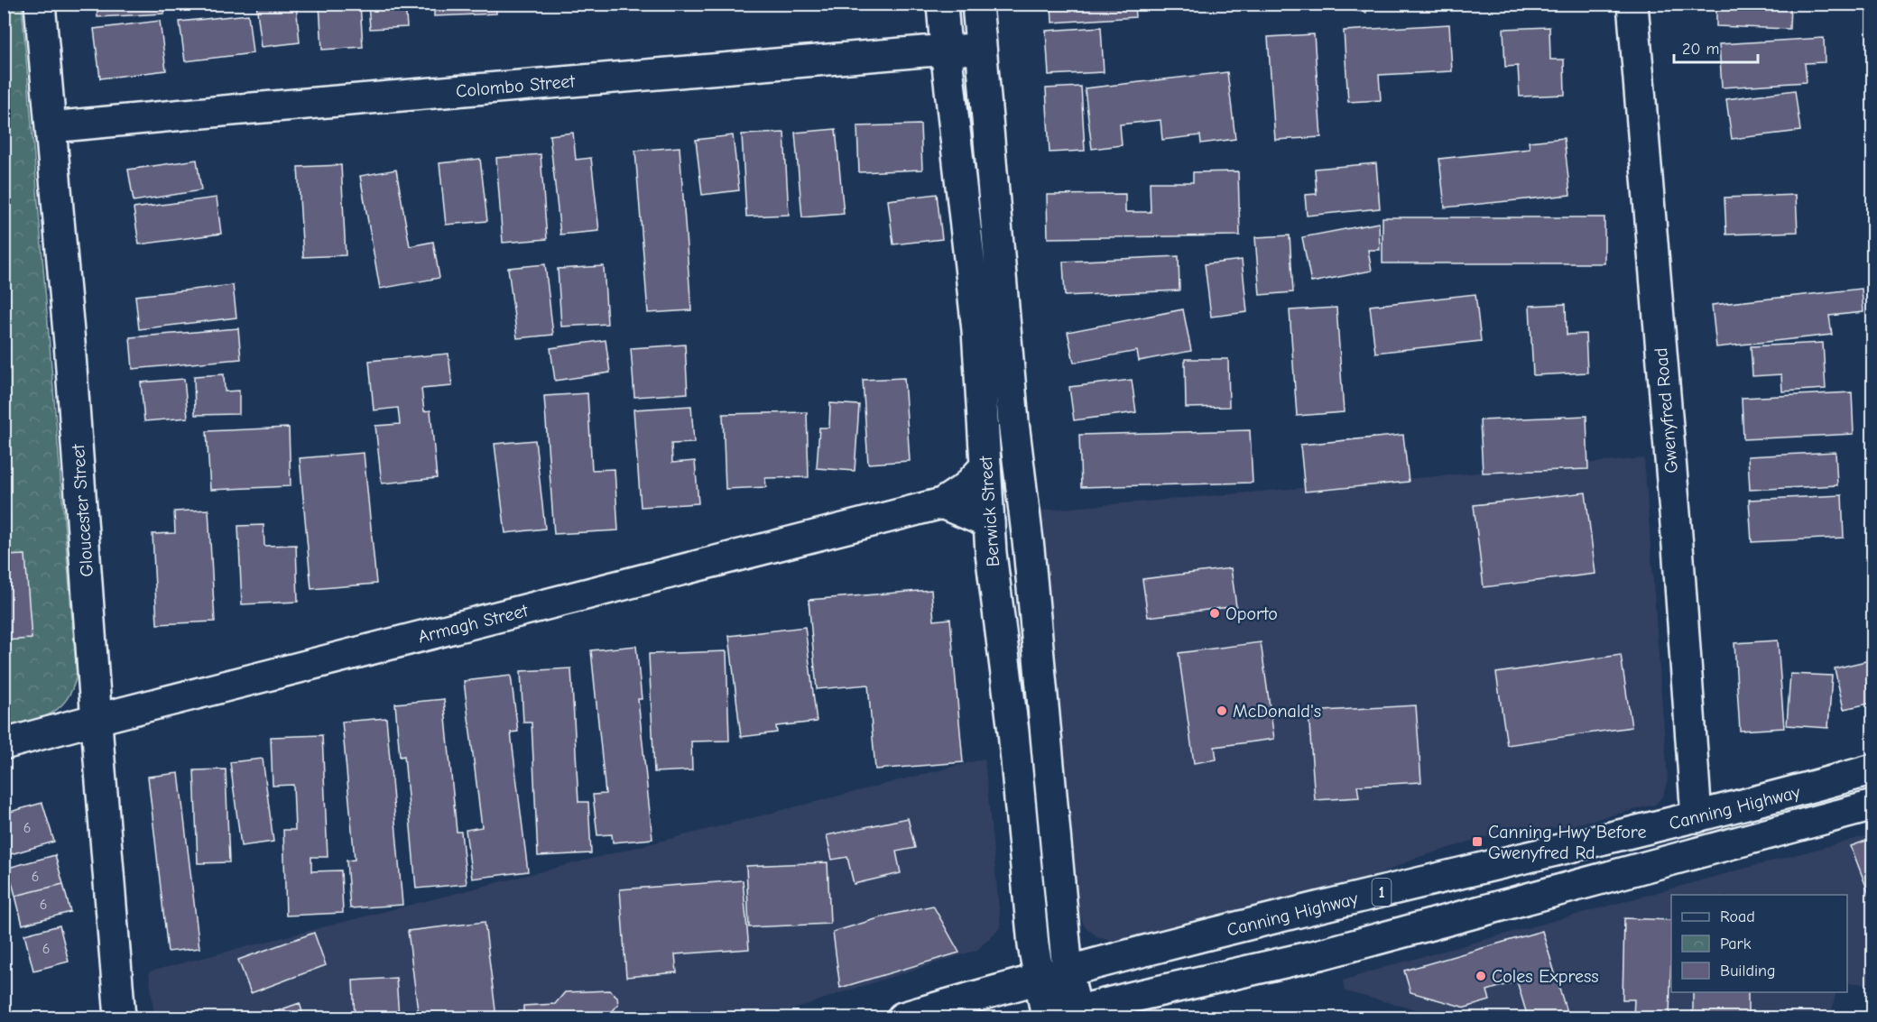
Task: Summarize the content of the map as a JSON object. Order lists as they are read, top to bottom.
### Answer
{
  "streets": {
    "main road": [
      "Colombo Street",
      "Gwenyfred Road",
      "Gloucester Street",
      "Berwick Street",
      "Armagh Street",
      "Canning Highway",
      "1"
    ]
  },
  "crossings": [
    ["Colombo Street", "Gloucester Street"],
    ["Colombo Street", "Berwick Street"],
    ["Gwenyfred Road", "Canning Highway"],
    ["Gloucester Street", "Armagh Street"],
    ["Berwick Street", "Armagh Street"],
    ["Berwick Street", "Canning Highway"]
  ],
  "places": {
    "other": ["Oporto", "McDonald's", "Coles Express"],
    "transit": ["Canning Hwy Before Gwenyfred Rd"]
  },
  "house_numbers": [
    "6",
    "6",
    "6",
    "6"
  ],
  "legend": ["Road", "Park", "Building"],
  "scale_bar": "20 m"
}
